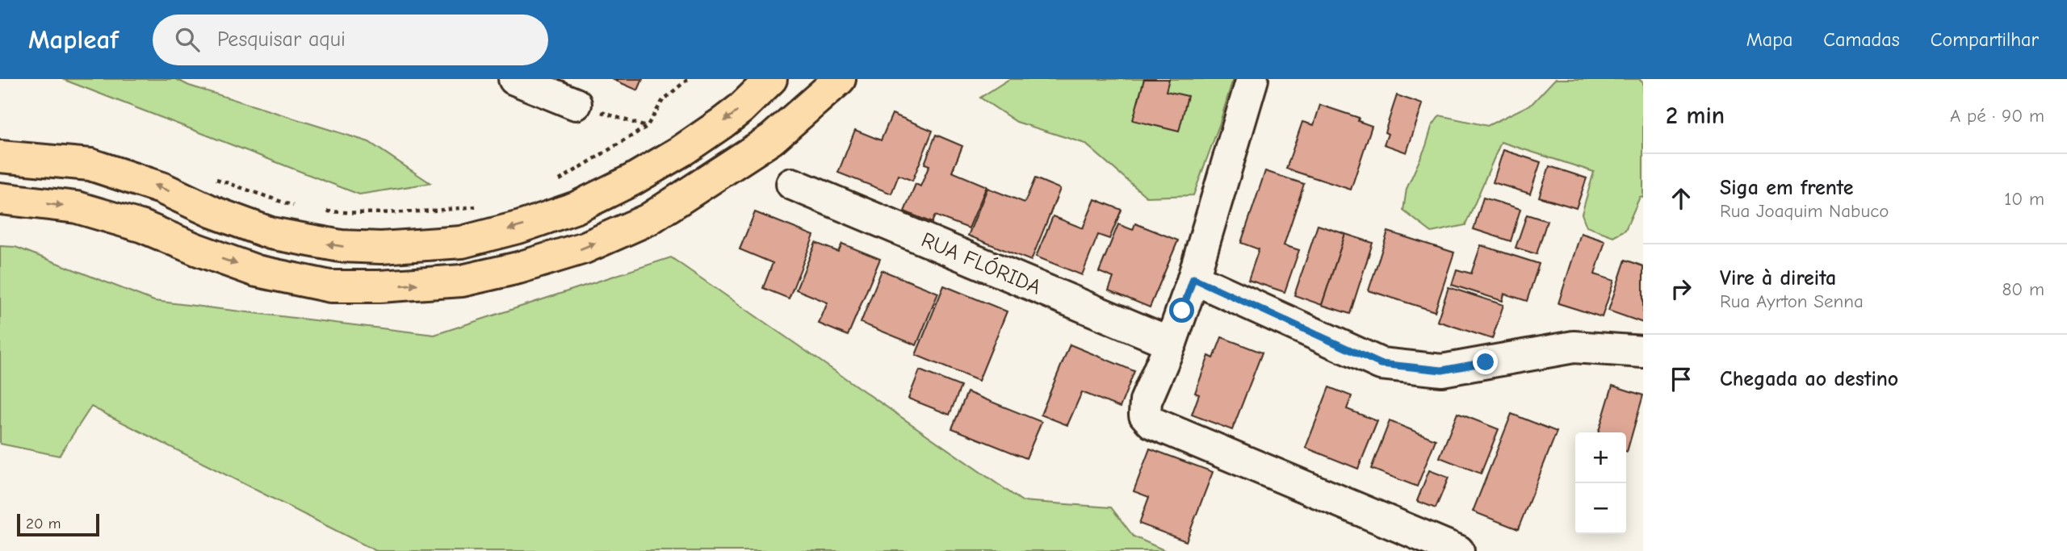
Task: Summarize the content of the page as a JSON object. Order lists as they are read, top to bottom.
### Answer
{
  "streets": {
    "street": ["RUA FLÓRIDA"]
  },
  "scale_bar": "20 m",
  "page": {
    "header": "Mapleaf",
    "search": "Pesquisar aqui",
    "nav": ["Mapa", "Camadas", "Compartilhar"],
    "heading": ["2 min", "A pé · 90 m"],
    "list": [
      ["Siga em frente", "Rua Joaquim Nabuco", "10 m"],
      ["Vire à direita", "Rua Ayrton Senna", "80 m"],
      "Chegada ao destino"
    ],
    "map_buttons": ["+", "−"],
    "scale": "20 m"
  }
}
